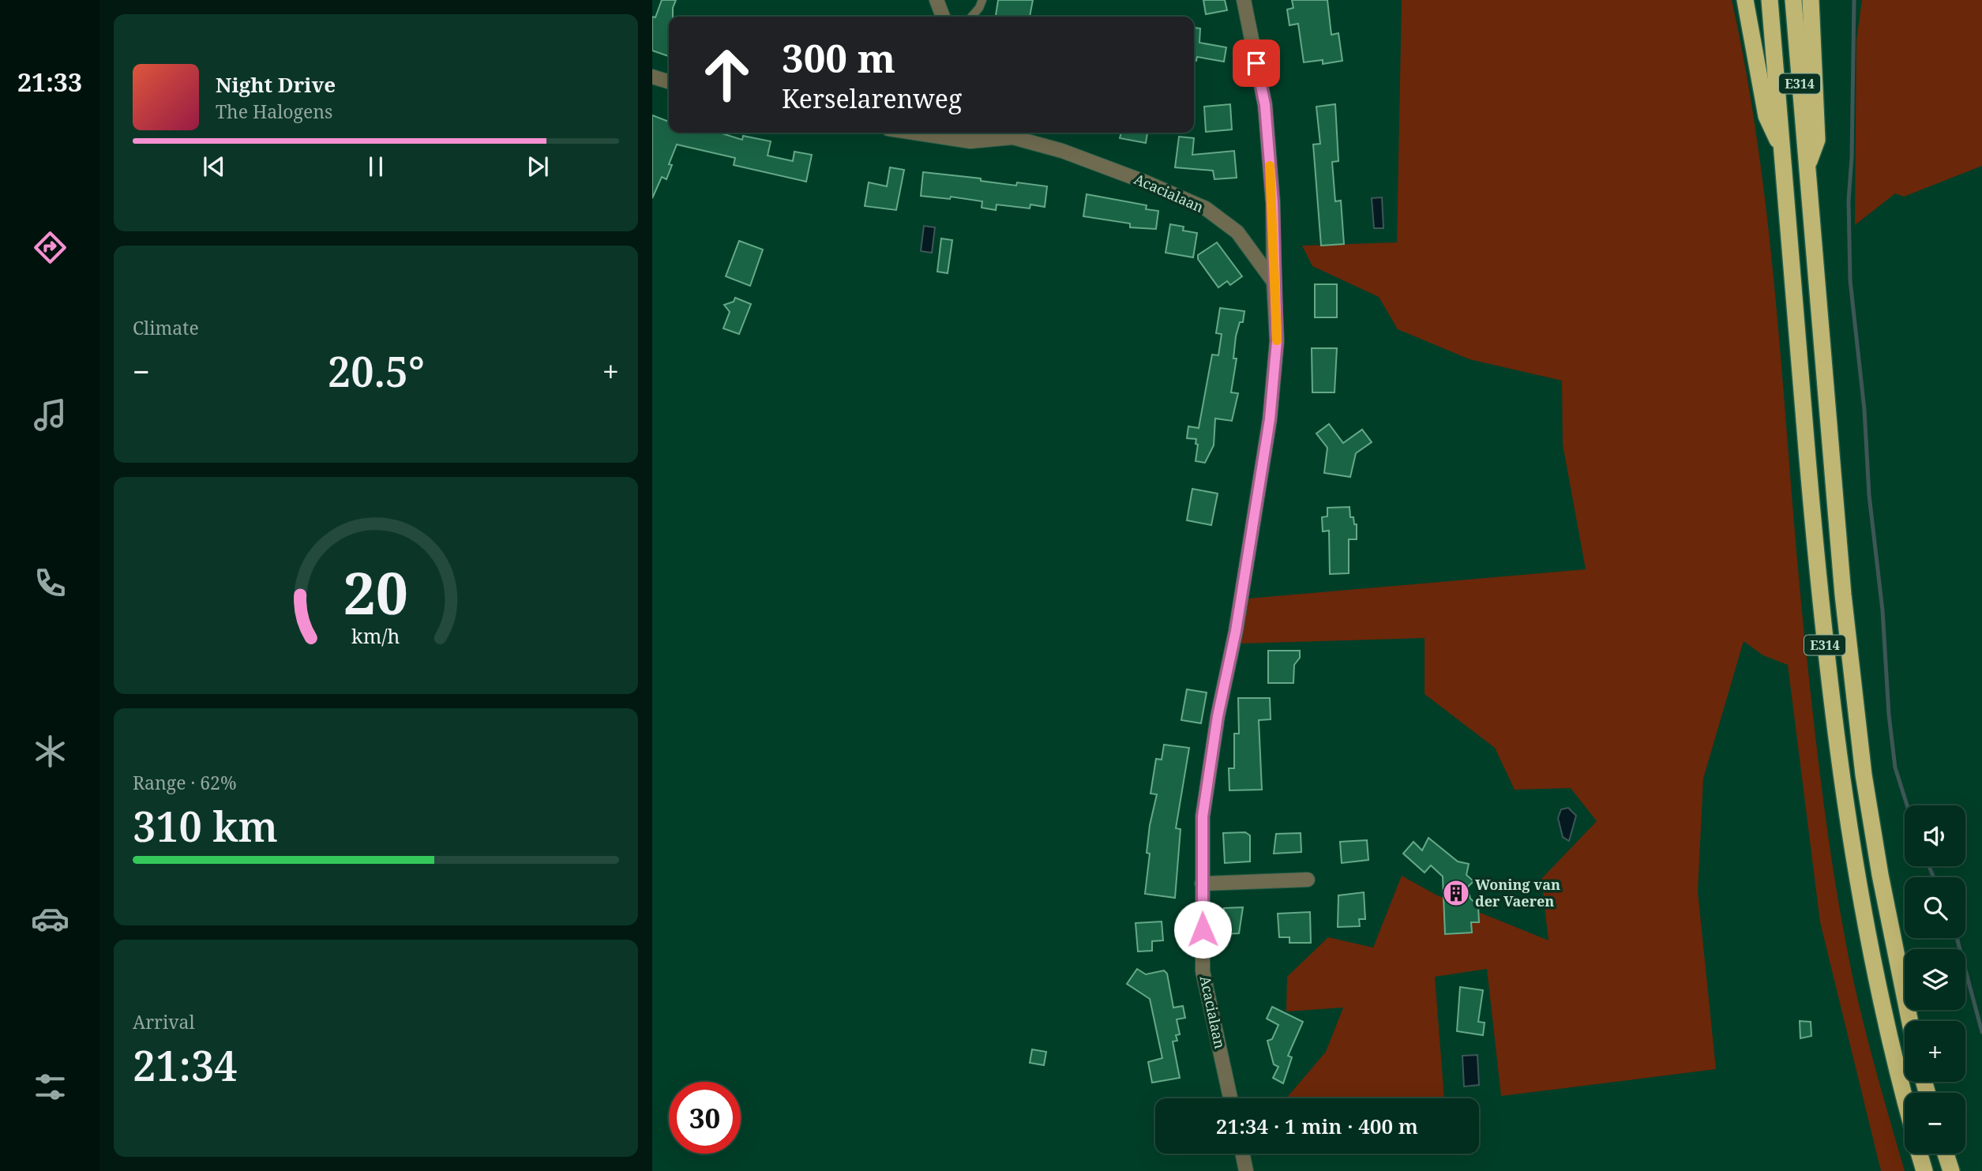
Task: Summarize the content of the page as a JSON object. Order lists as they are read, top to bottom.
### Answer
{
  "streets": {
    "highway": ["E314"],
    "street": ["Acacialaan"]
  },
  "places": {
    "building": ["Woning van der Vaeren"]
  },
  "page": {
    "tabs": "21:33",
    "turn": ["300 m", "Kerselarenweg"],
    "song": ["Night Drive", "The Halogens"],
    "tile": [
      "Climate",
      ["Range · 62%", "310 km"],
      ["Arrival", "21:34"]
    ],
    "heat": ["−", "20.5°", "+"],
    "map_buttons": ["+", "−"],
    "limit": "30",
    "trip": "21:34 · 1 min · 400 m",
    "gauge": ["20", "km/h"]
  }
}
